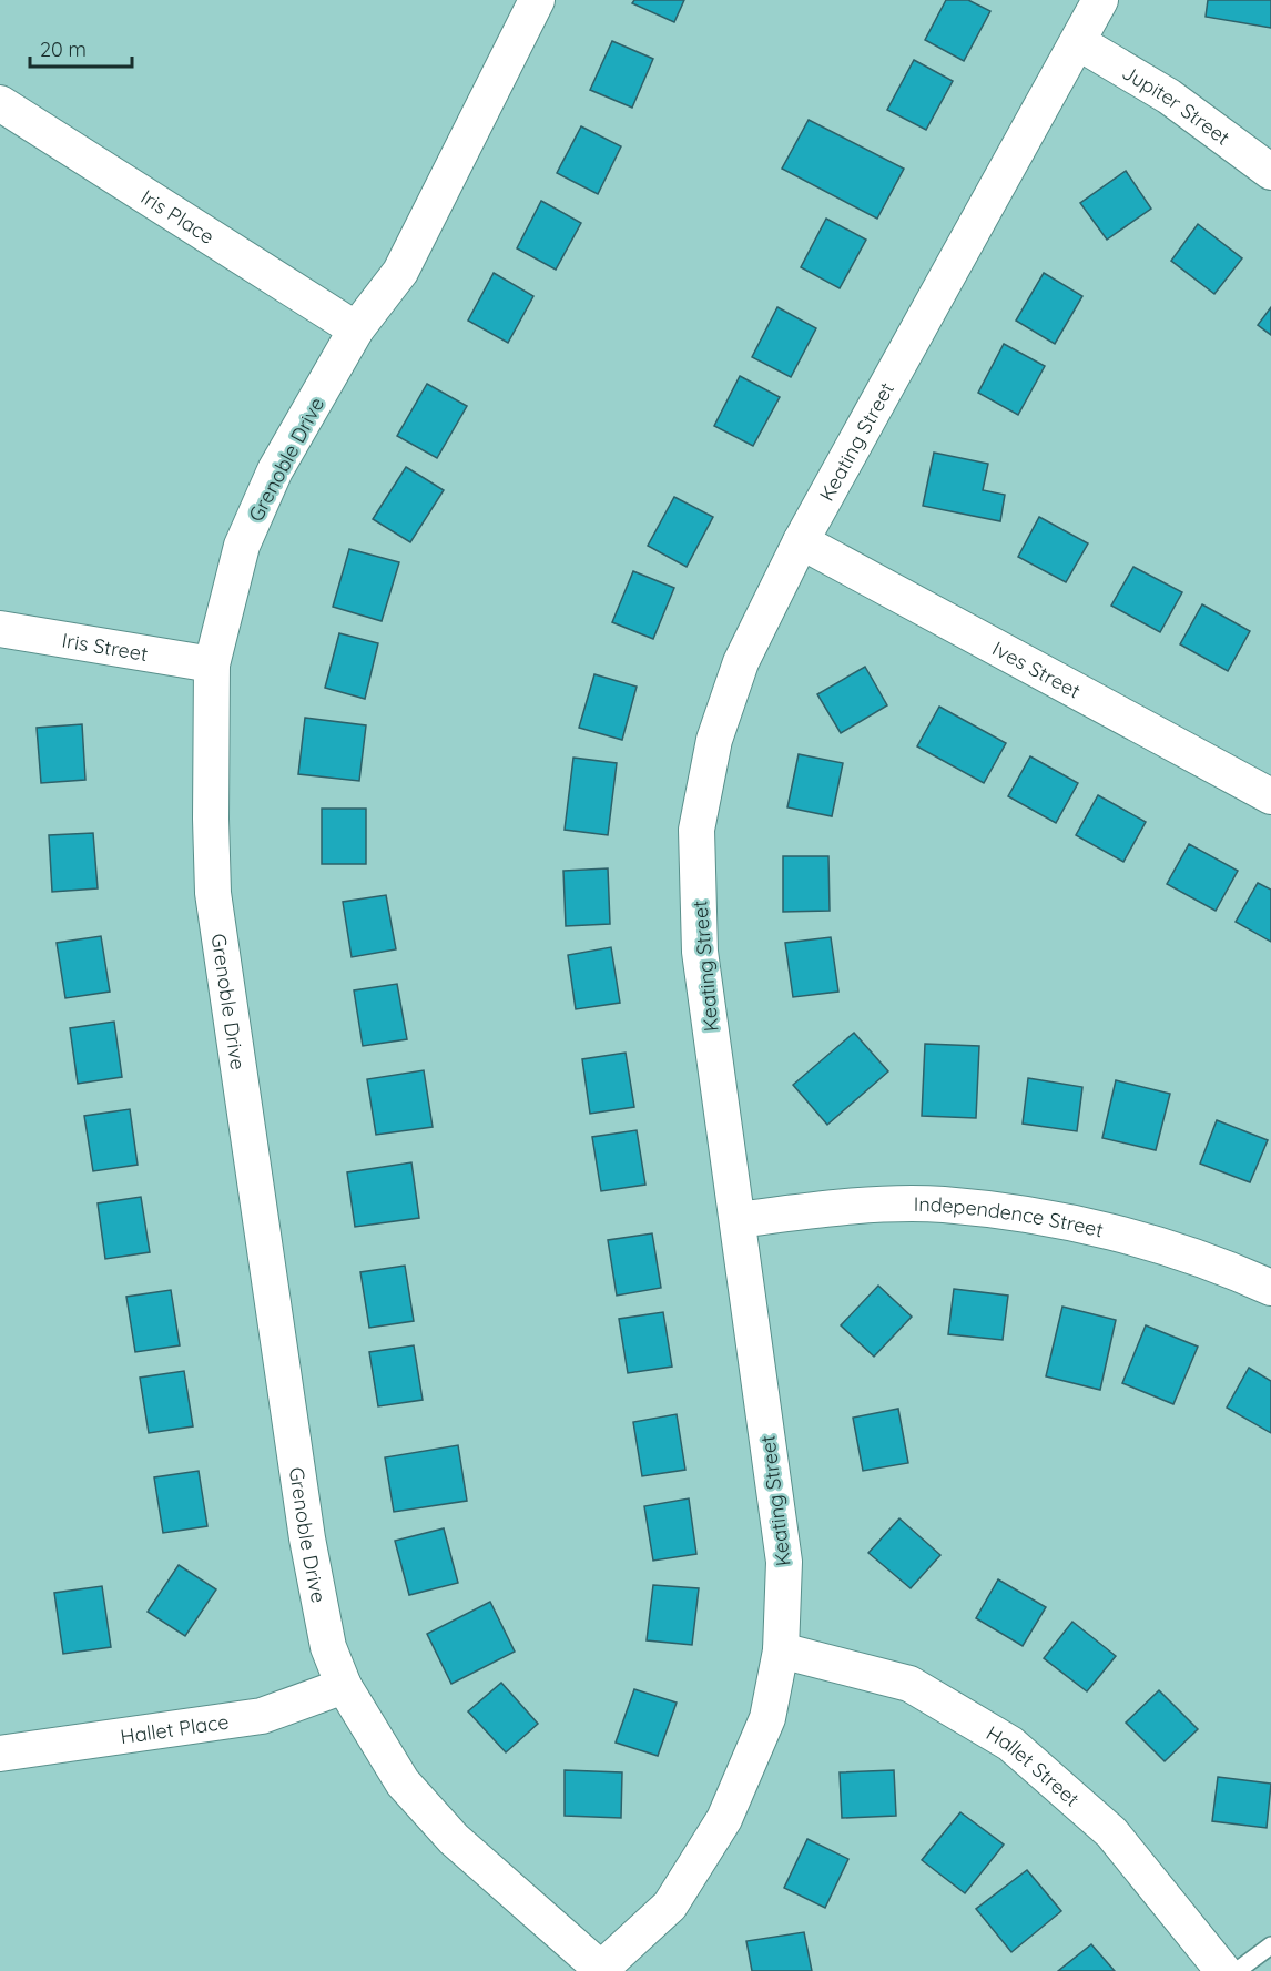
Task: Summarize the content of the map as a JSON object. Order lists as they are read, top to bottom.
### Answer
{
  "streets": {
    "street": [
      "Jupiter Street",
      "Iris Place",
      "Keating Street",
      "Grenoble Drive",
      "Iris Street",
      "Ives Street",
      "Independence Street",
      "Hallet Place",
      "Hallet Street"
    ]
  },
  "crossings": [
    ["Jupiter Street", "Keating Street"],
    ["Iris Place", "Grenoble Drive"],
    ["Keating Street", "Grenoble Drive"],
    ["Keating Street", "Ives Street"],
    ["Keating Street", "Independence Street"],
    ["Keating Street", "Hallet Street"],
    ["Grenoble Drive", "Iris Street"],
    ["Grenoble Drive", "Hallet Place"]
  ],
  "scale_bar": "20 m"
}
